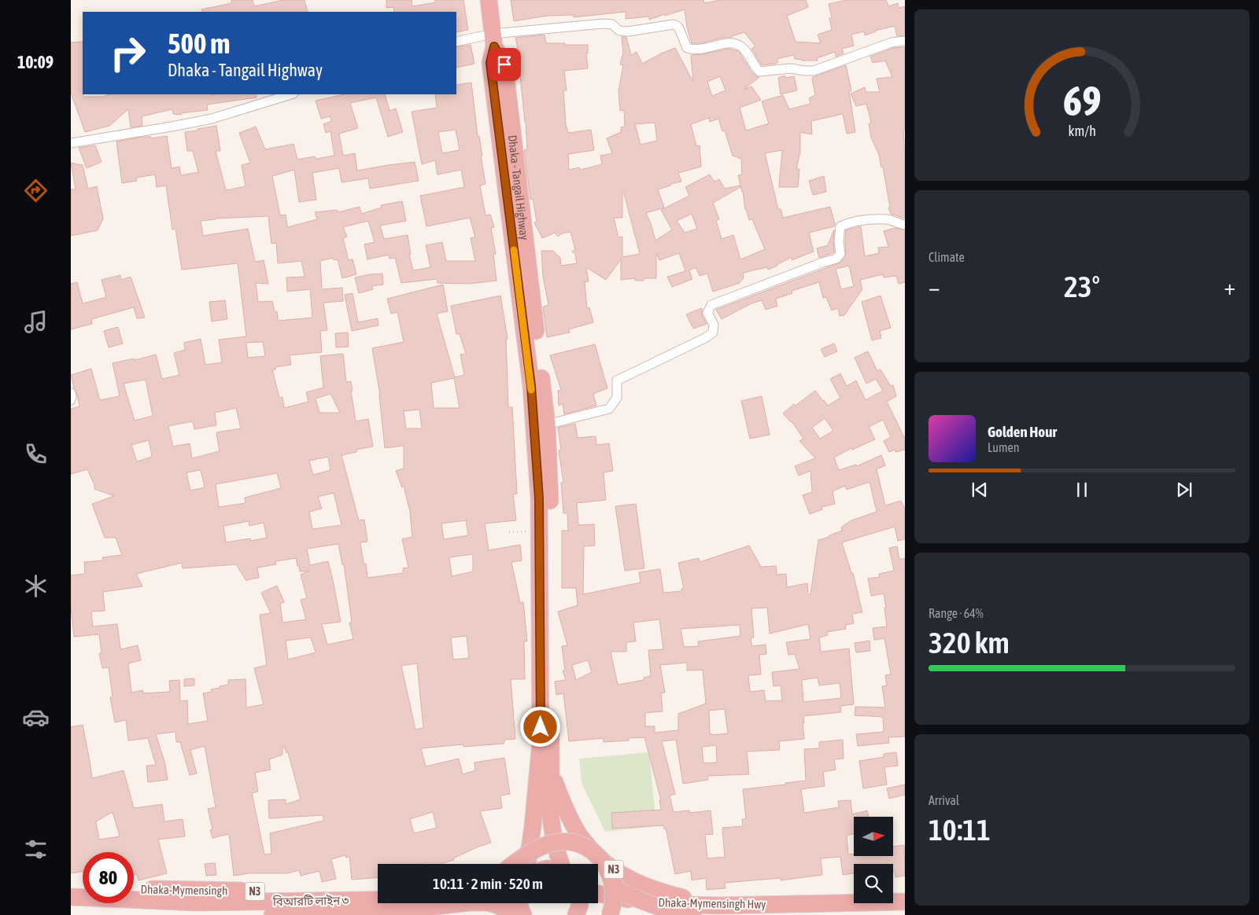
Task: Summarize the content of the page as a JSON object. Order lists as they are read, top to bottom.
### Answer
{
  "streets": {
    "highway": [
      "Dhaka - Tangail Highway",
      "N3",
      "Dhaka-Mymensingh",
      "বিআরটি লাইন ৩",
      "Dhaka-Mymensingh Hwy"
    ]
  },
  "crossings": [
    ["Dhaka - Tangail Highway", "N3"],
    ["N3", "Dhaka-Mymensingh Hwy"]
  ],
  "north": "right",
  "page": {
    "tabs": "10:09",
    "turn": ["500 m", "Dhaka - Tangail Highway"],
    "tile": [
      "Climate",
      ["Range · 64%", "320 km"],
      ["Arrival", "10:11"]
    ],
    "heat": ["−", "23°", "+"],
    "song": ["Golden Hour", "Lumen"],
    "limit": "80",
    "trip": "10:11 · 2 min · 520 m",
    "gauge": ["69", "km/h"]
  }
}
